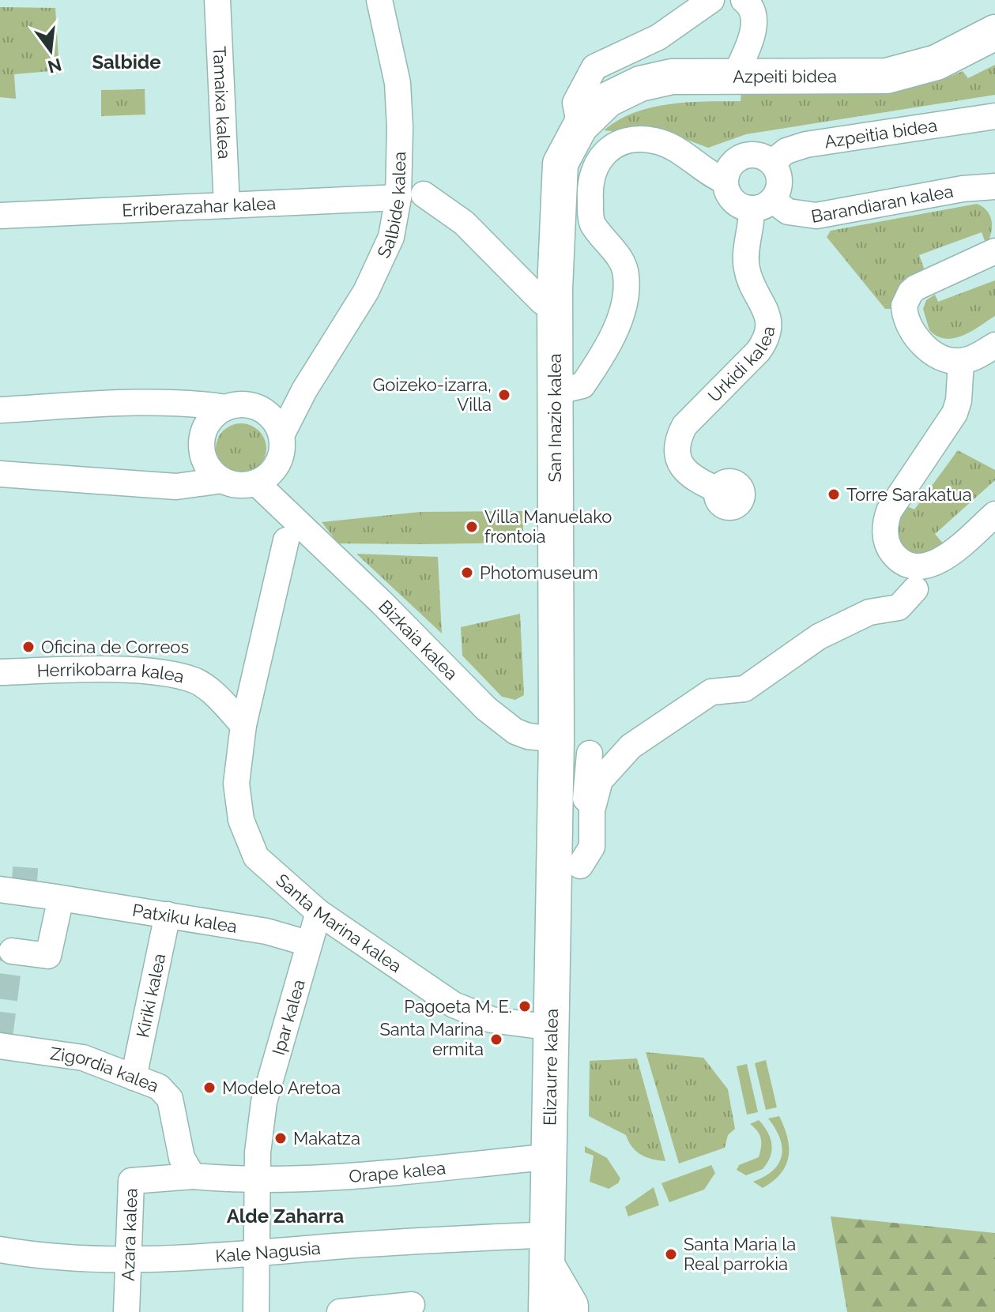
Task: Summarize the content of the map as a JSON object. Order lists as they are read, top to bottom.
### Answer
{
  "streets": {
    "main road": ["Azpeiti bidea", "San Inazio kalea", "Elizaurre kalea"],
    "street": [
      "Tamaixa kalea",
      "Azpeitia bidea",
      "Barandiaran kalea",
      "Salbide kalea",
      "Erriberazahar kalea",
      "Urkidi kalea",
      "Bizkaia kalea",
      "Herrikobarra kalea",
      "Patxiku kalea",
      "Santa Marina kalea",
      "Kiriki kalea",
      "Ipar kalea",
      "Zigordia kalea",
      "Orape kalea",
      "Azara kalea",
      "Kale Nagusia"
    ]
  },
  "crossings": [
    ["Azpeiti bidea", "San Inazio kalea"],
    ["Tamaixa kalea", "Erriberazahar kalea"],
    ["Azpeitia bidea", "Barandiaran kalea"],
    ["Azpeitia bidea", "Urkidi kalea"],
    ["Barandiaran kalea", "Urkidi kalea"],
    ["Salbide kalea", "Erriberazahar kalea"],
    ["Salbide kalea", "Bizkaia kalea"],
    ["San Inazio kalea", "Bizkaia kalea"],
    ["San Inazio kalea", "Elizaurre kalea"],
    ["Bizkaia kalea", "Santa Marina kalea"],
    ["Herrikobarra kalea", "Santa Marina kalea"],
    ["Patxiku kalea", "Kiriki kalea"],
    ["Patxiku kalea", "Ipar kalea"],
    ["Santa Marina kalea", "Ipar kalea"],
    ["Santa Marina kalea", "Elizaurre kalea"],
    ["Kiriki kalea", "Zigordia kalea"],
    ["Ipar kalea", "Orape kalea"],
    ["Ipar kalea", "Kale Nagusia"],
    ["Zigordia kalea", "Azara kalea"],
    ["Azara kalea", "Kale Nagusia"]
  ],
  "districts": ["Salbide", "Alde Zaharra"],
  "places": [
    "Goizeko-izarra, Villa",
    "Torre Sarakatua",
    "Villa Manuelako frontoia",
    "Photomuseum",
    "Oficina de Correos",
    "Pagoeta M. E.",
    "Santa Marina ermita",
    "Modelo Aretoa",
    "Makatza",
    "Santa Maria la Real parrokia"
  ],
  "north": "bottom"
}
